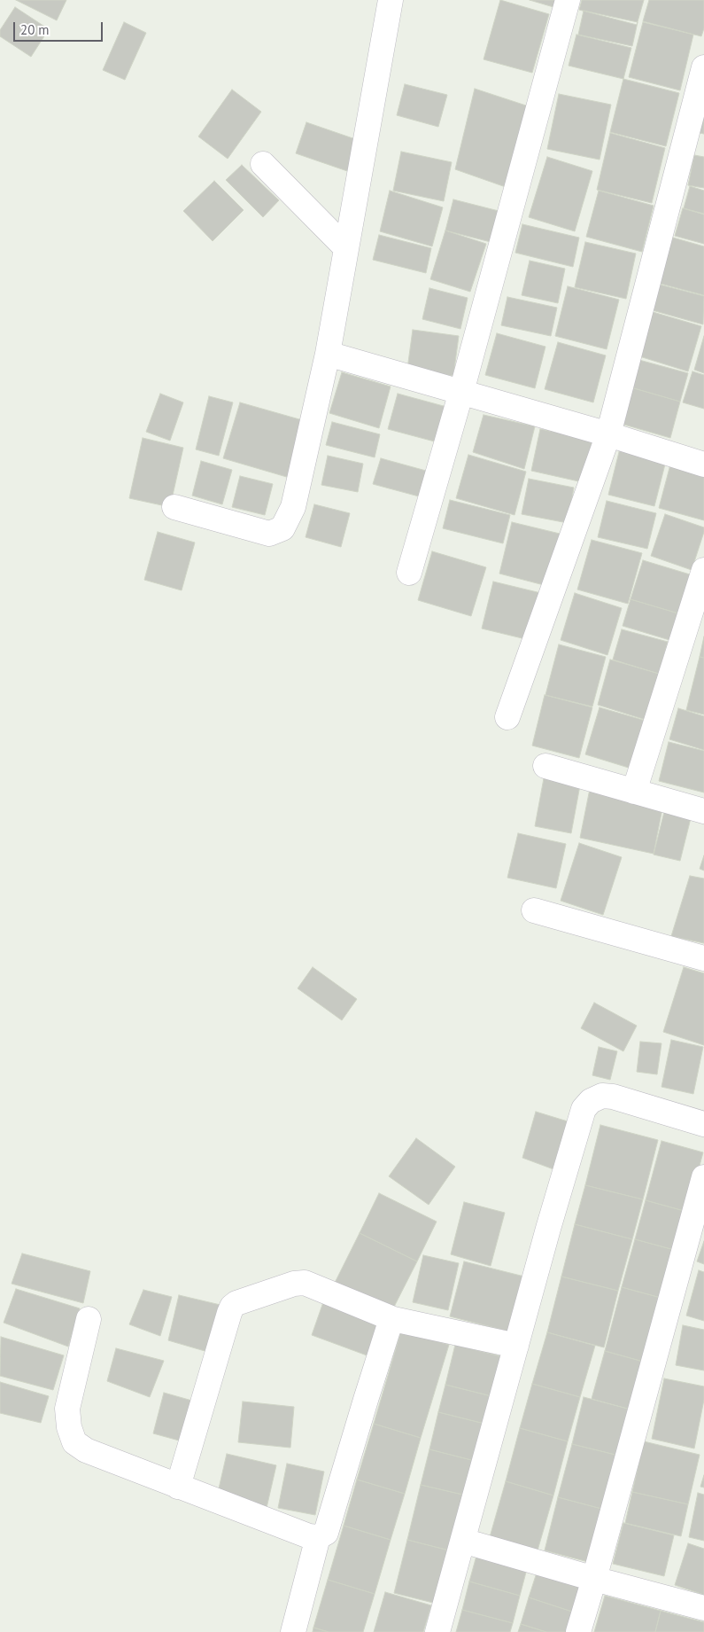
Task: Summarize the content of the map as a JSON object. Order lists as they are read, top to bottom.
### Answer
{
  "scale_bar": "20 m"
}
